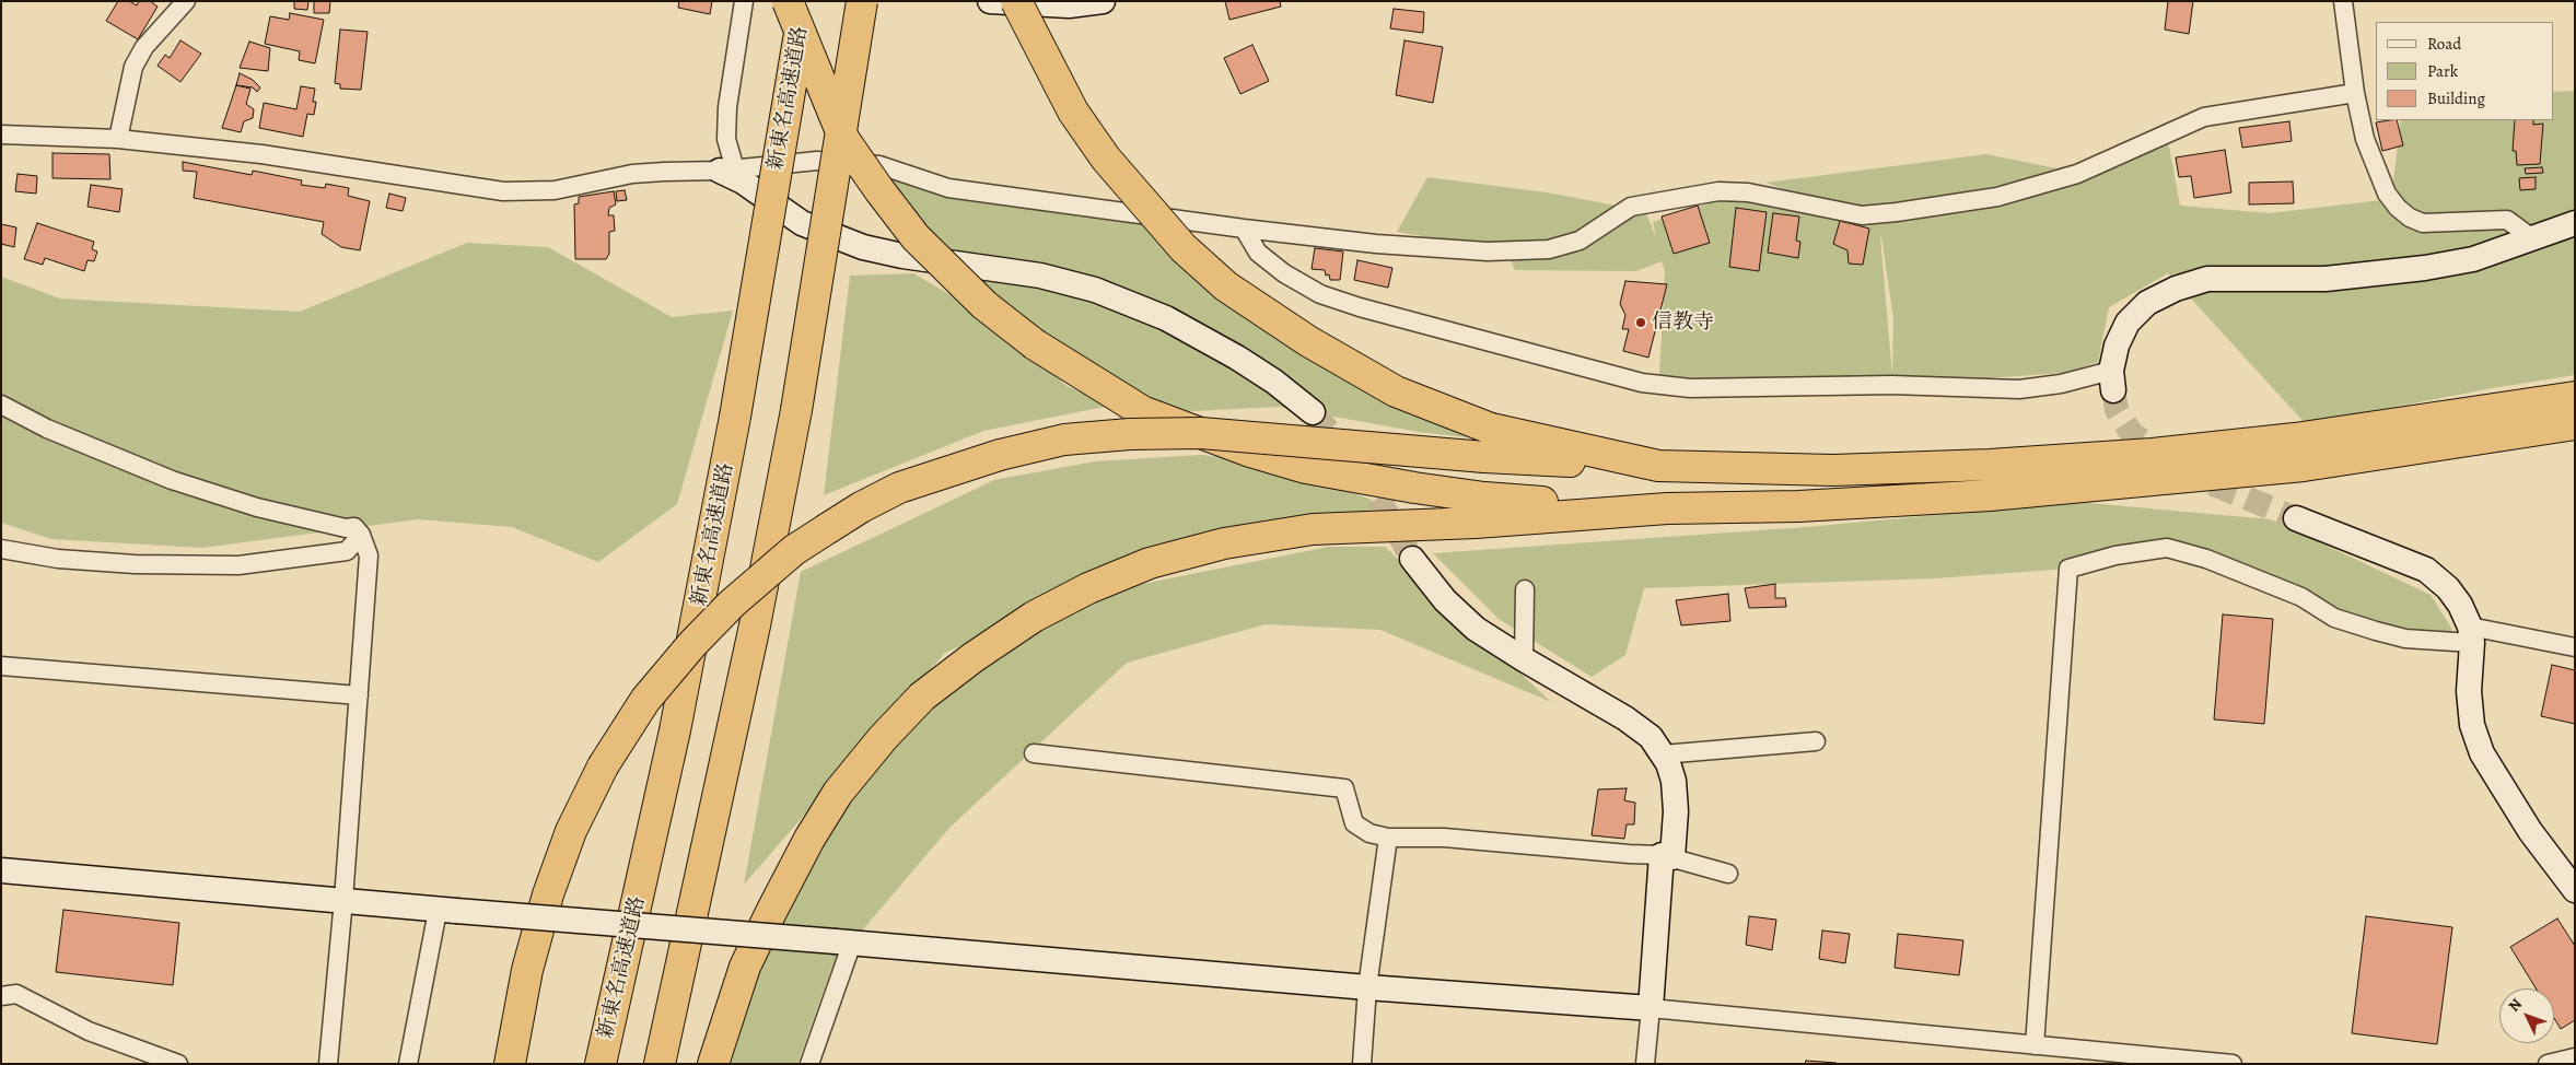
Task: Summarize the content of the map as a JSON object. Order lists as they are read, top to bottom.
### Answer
{
  "streets": {
    "highway": ["新東名高速道路"]
  },
  "places": ["信教寺"],
  "legend": ["Road", "Park", "Building"],
  "north": "top left"
}
